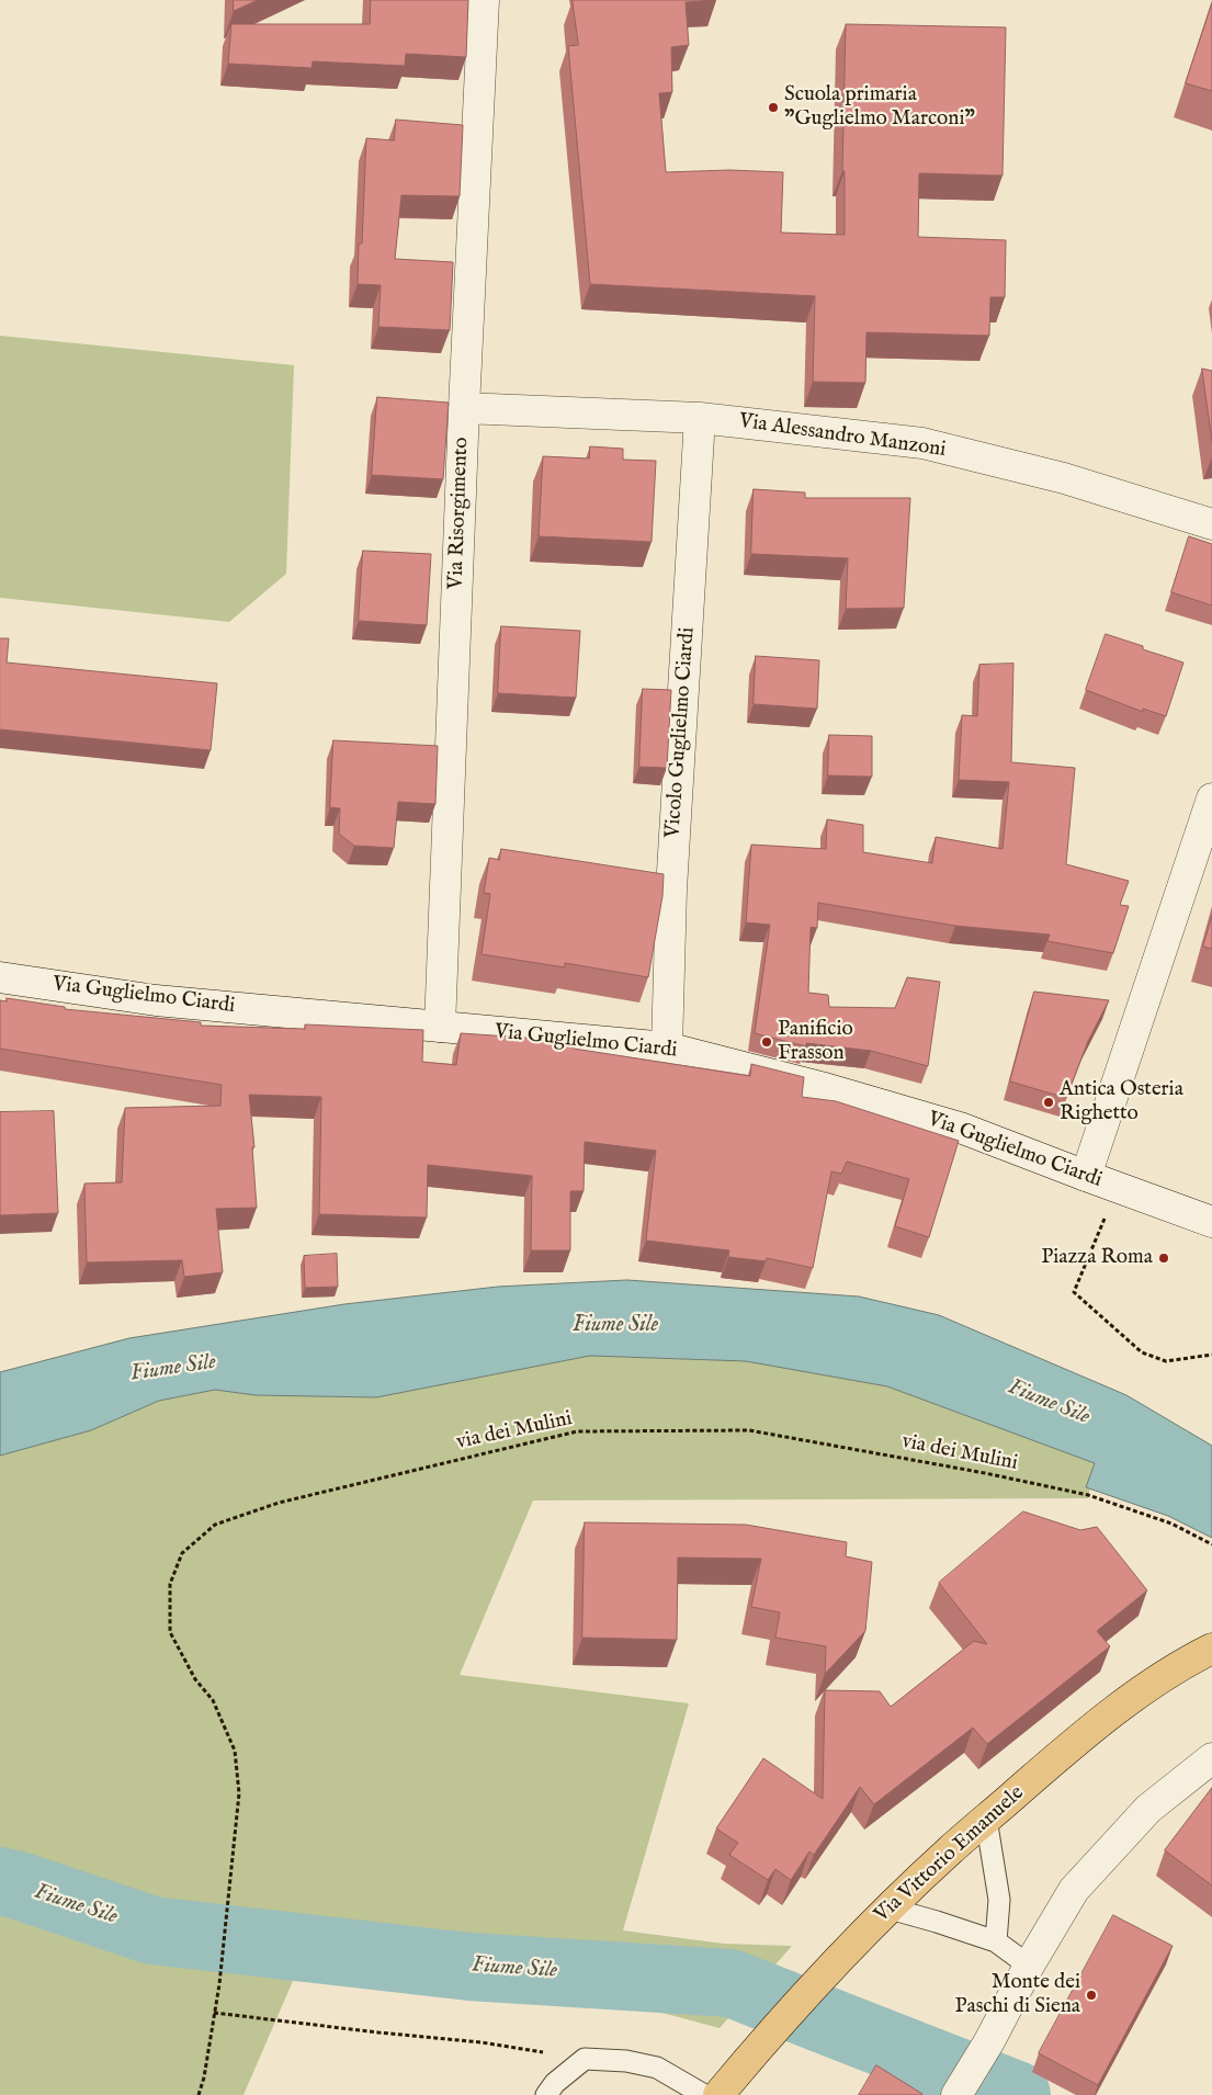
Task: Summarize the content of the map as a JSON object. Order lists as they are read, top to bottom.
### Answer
{
  "streets": {
    "main road": ["Via Vittorio Emanuele"],
    "street": [
      "Via Alessandro Manzoni",
      "Via Risorgimento",
      "Vicolo Guglielmo Ciardi",
      "Via Guglielmo Ciardi"
    ],
    "path": ["via dei Mulini"]
  },
  "crossings": [
    ["Via Alessandro Manzoni", "Via Risorgimento"],
    ["Via Alessandro Manzoni", "Vicolo Guglielmo Ciardi"],
    ["Via Risorgimento", "Via Guglielmo Ciardi"],
    ["Vicolo Guglielmo Ciardi", "Via Guglielmo Ciardi"]
  ],
  "water": ["Fiume Sile"],
  "places": [
    "Scuola primaria \"Guglielmo Marconi\"",
    "Panificio Frasson",
    "Antica Osteria Righetto",
    "Piazza Roma",
    "Monte dei Paschi di Siena"
  ]
}
